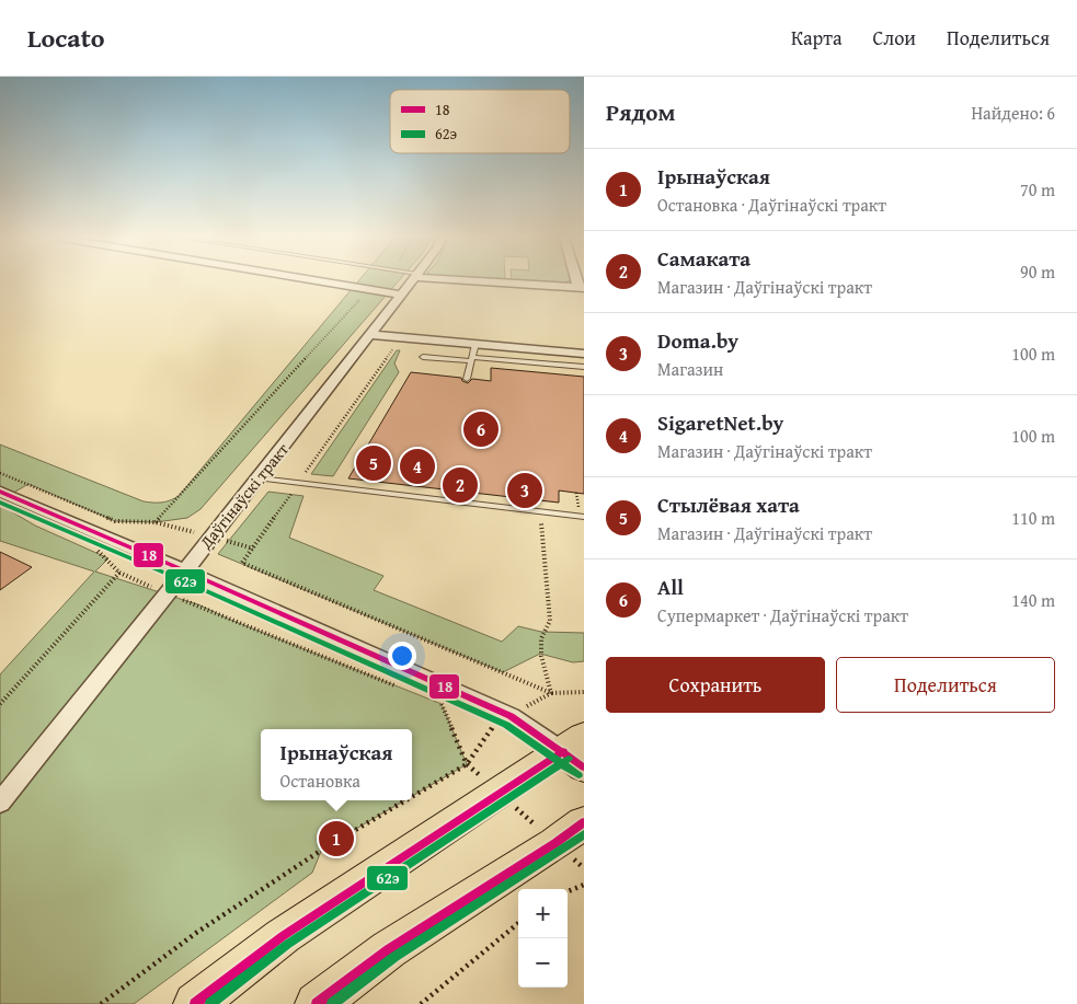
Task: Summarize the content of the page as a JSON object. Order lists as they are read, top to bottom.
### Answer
{
  "streets": {
    "street": ["Даўгінаўскі тракт"]
  },
  "lines": ["transit line 18", "transit line 62э"],
  "legend": ["18", "62э"],
  "page": {
    "header": "Locato",
    "nav": ["Карта", "Слои", "Поделиться"],
    "heading": ["Рядом", "Найдено: 6"],
    "list": [
      {
        "mark": "1",
        "name": "Ірынаўская",
        "note": "Остановка · Даўгінаўскі тракт",
        "value": "70 m"
      },
      {
        "mark": "2",
        "name": "Самаката",
        "note": "Магазин · Даўгінаўскі тракт",
        "value": "90 m"
      },
      {
        "mark": "3",
        "name": "Doma.by",
        "note": "Магазин",
        "value": "100 m"
      },
      {
        "mark": "4",
        "name": "SigaretNet.by",
        "note": "Магазин · Даўгінаўскі тракт",
        "value": "100 m"
      },
      {
        "mark": "5",
        "name": "Стылёвая хата",
        "note": "Магазин · Даўгінаўскі тракт",
        "value": "110 m"
      },
      {
        "mark": "6",
        "name": "All",
        "note": "Супермаркет · Даўгінаўскі тракт",
        "value": "140 m"
      }
    ],
    "pins": [
      "6",
      "5",
      "4",
      "2",
      "3",
      "1"
    ],
    "buttons": ["Сохранить", "Поделиться"],
    "popup": ["Ірынаўская", "Остановка"],
    "map_buttons": ["+", "−"]
  }
}
